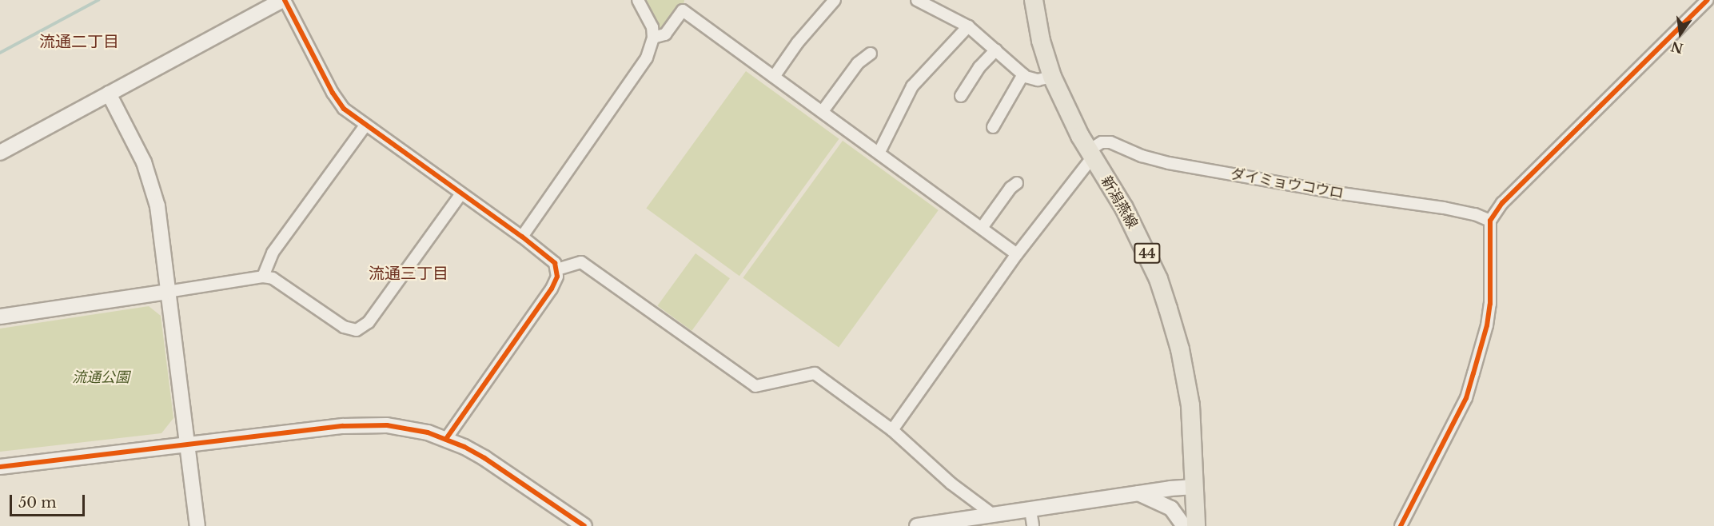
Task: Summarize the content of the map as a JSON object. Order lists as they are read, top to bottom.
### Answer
{
  "streets": {
    "main road": ["新潟燕線", "44"],
    "street": ["ダイミョウコウロ"]
  },
  "crossings": [
    ["ダイミョウコウロ", "新潟燕線"]
  ],
  "districts": ["流通二丁目", "流通三丁目"],
  "parks": ["流通公園"],
  "scale_bar": "50 m",
  "north": "bottom"
}
